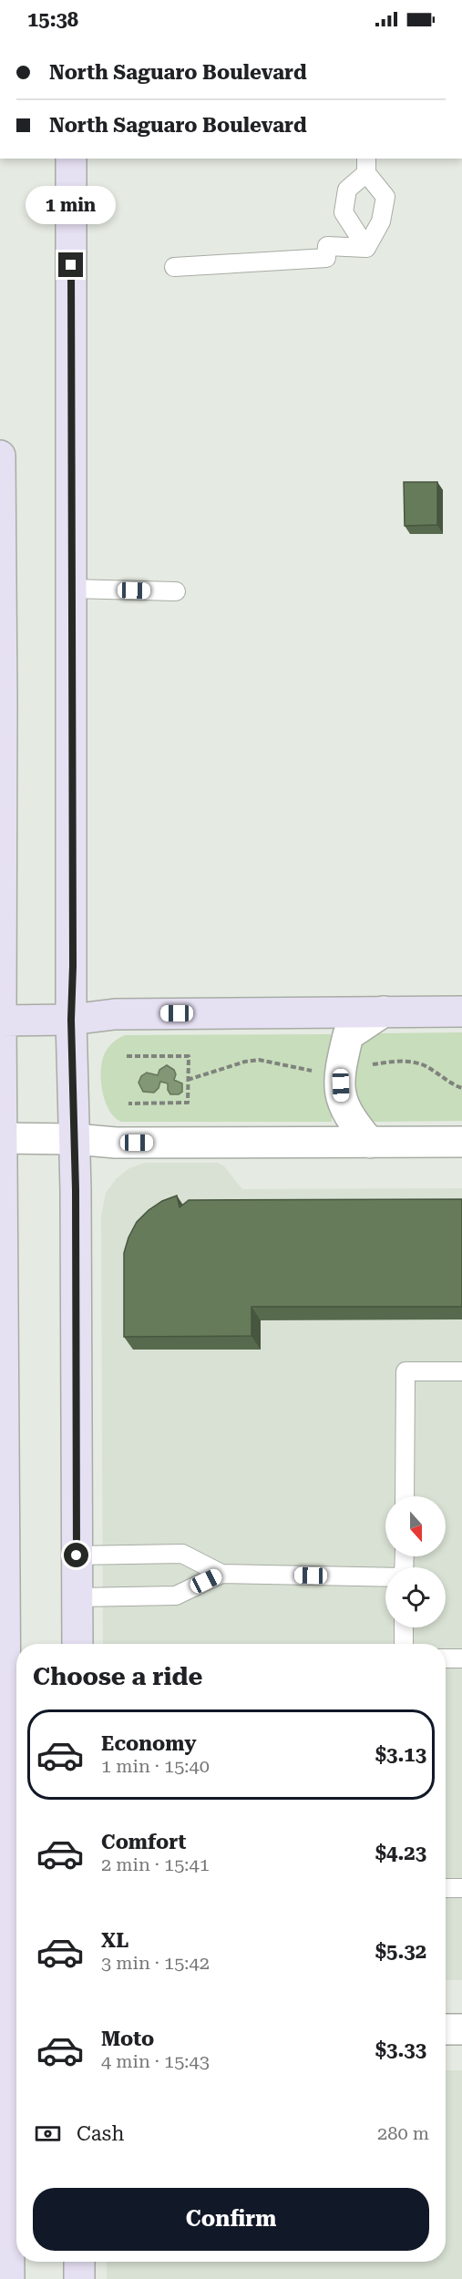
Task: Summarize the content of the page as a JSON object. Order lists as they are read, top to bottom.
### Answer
{
  "north": "bottom",
  "page": {
    "status": "15:38",
    "banner": ["North Saguaro Boulevard", "North Saguaro Boulevard"],
    "bubble": "1 min",
    "heading": "Choose a ride",
    "list": [
      {
        "name": "Economy",
        "note": "1 min · 15:40",
        "value": "$3.13"
      },
      {
        "name": "Comfort",
        "note": "2 min · 15:41",
        "value": "$4.23"
      },
      {
        "name": "XL",
        "note": "3 min · 15:42",
        "value": "$5.32"
      },
      {
        "name": "Moto",
        "note": "4 min · 15:43",
        "value": "$3.33"
      }
    ],
    "pay": ["Cash", "280 m"],
    "buttons": "Confirm"
  }
}
